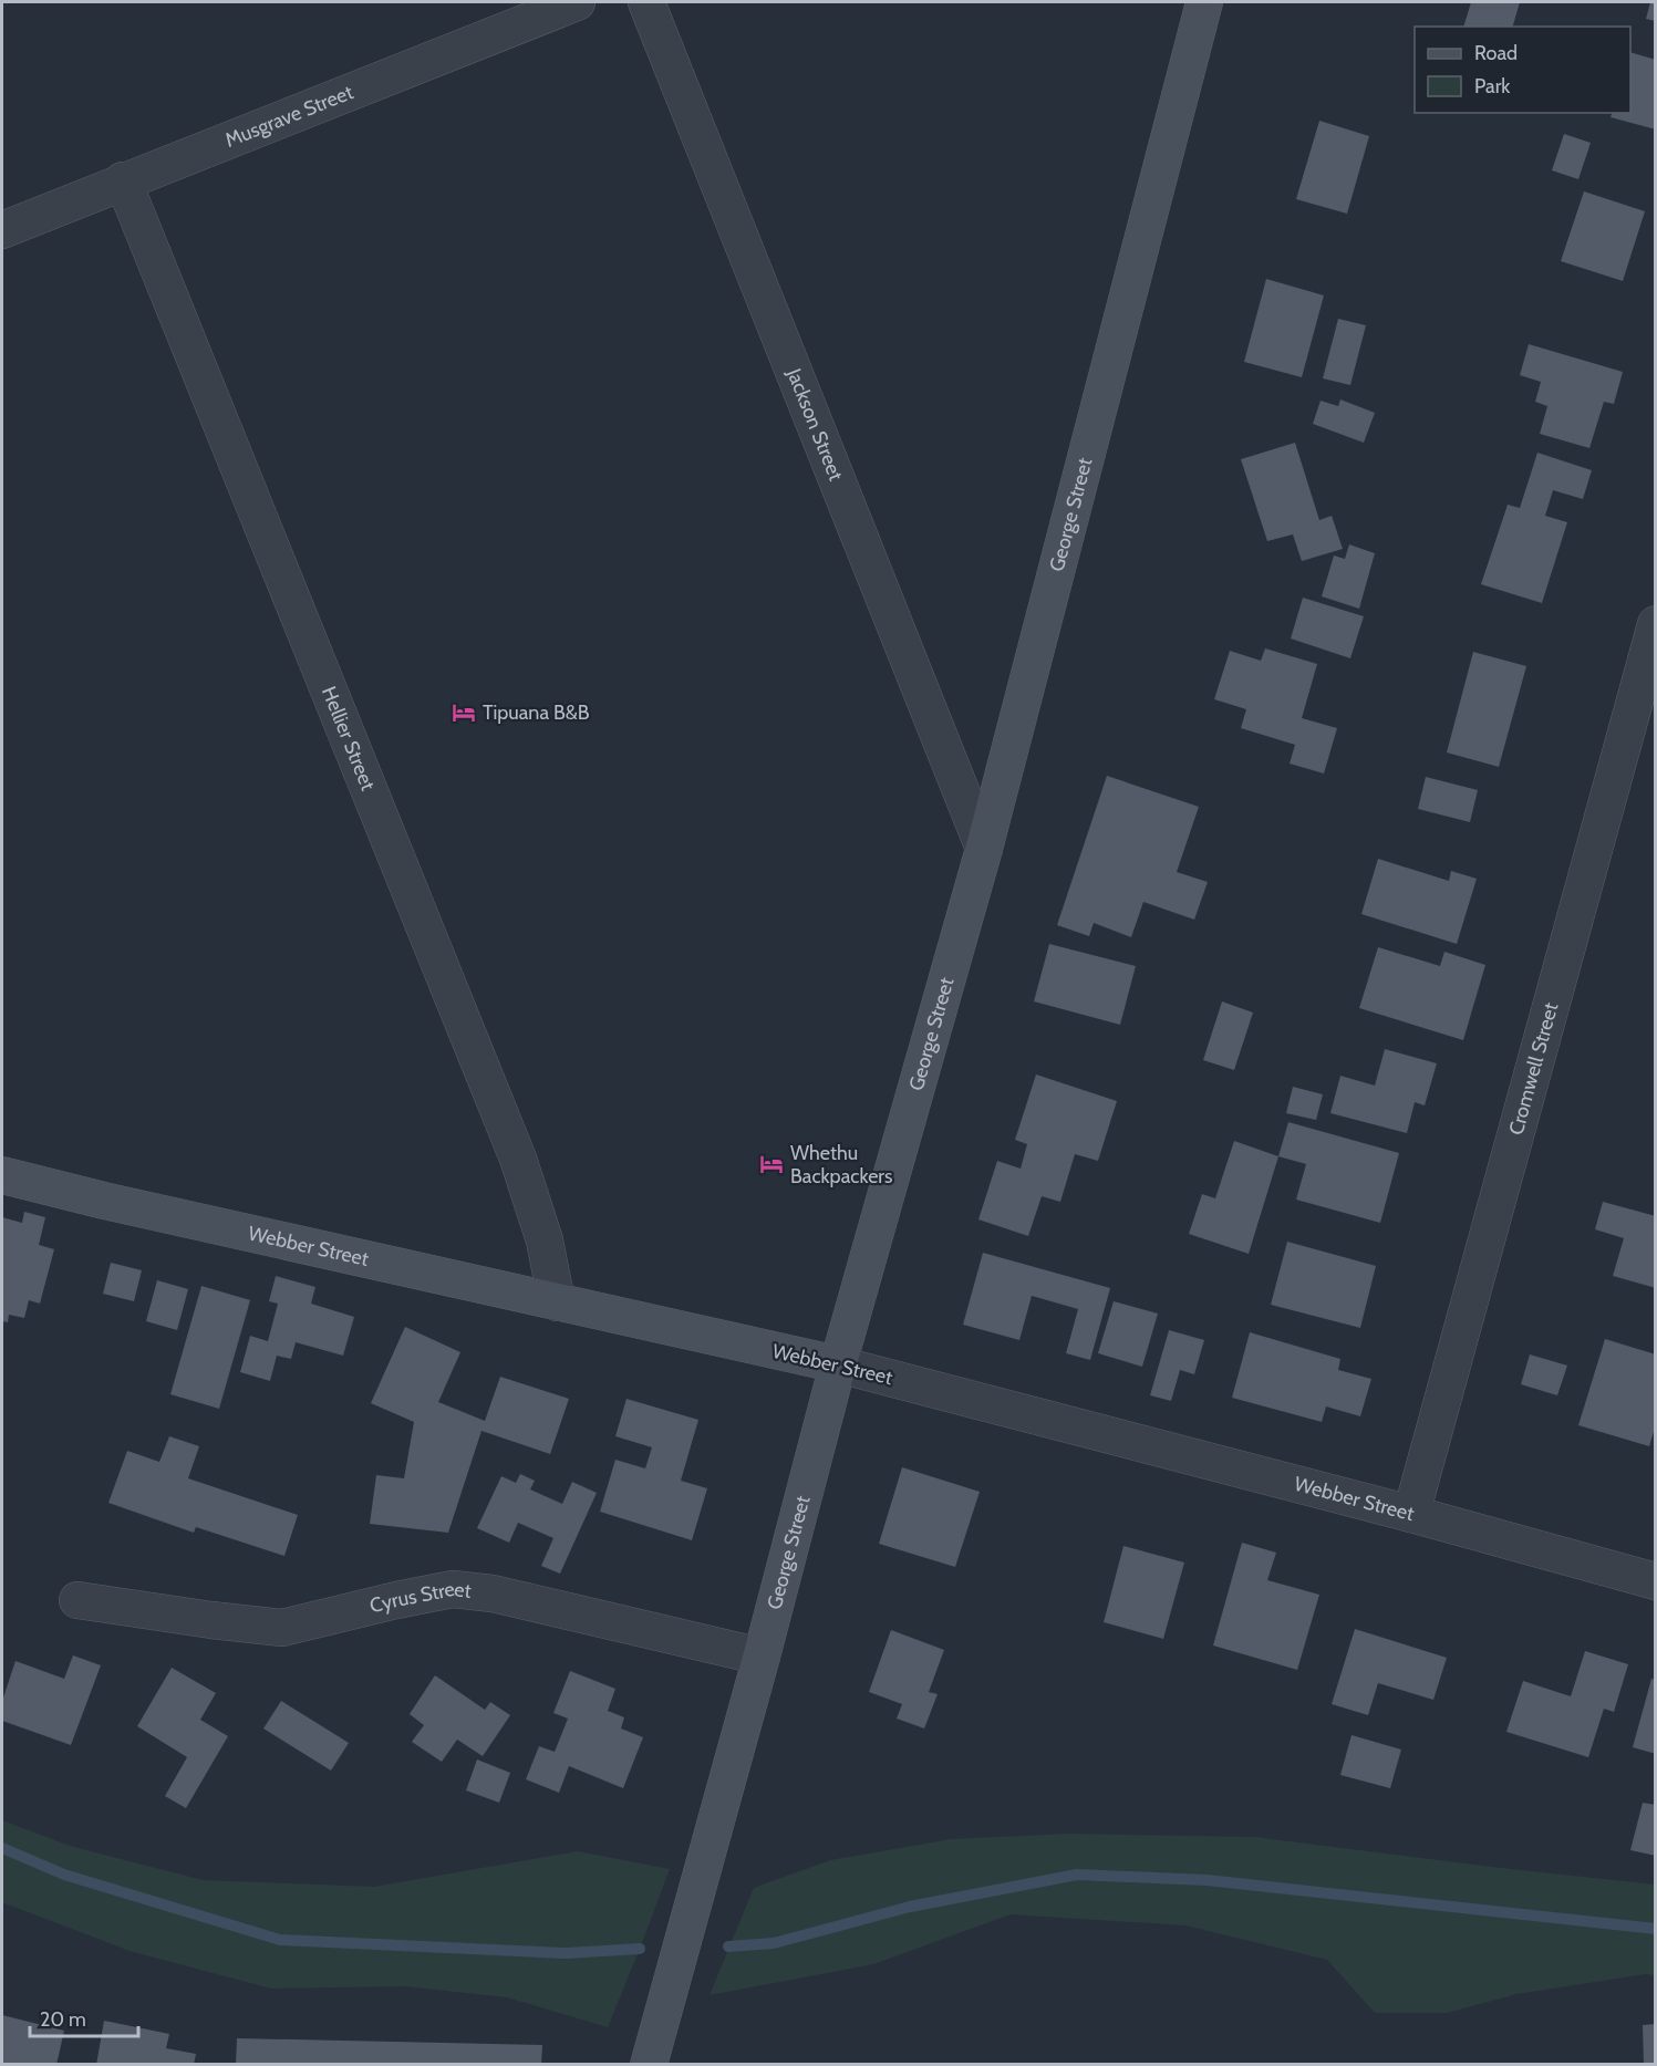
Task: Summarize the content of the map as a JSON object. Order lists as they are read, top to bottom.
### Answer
{
  "streets": {
    "main road": ["George Street", "Webber Street"],
    "street": [
      "Musgrave Street",
      "Jackson Street",
      "Hellier Street",
      "Cromwell Street",
      "Cyrus Street"
    ]
  },
  "crossings": [
    ["Musgrave Street", "Hellier Street"],
    ["Jackson Street", "George Street"],
    ["George Street", "Webber Street"],
    ["George Street", "Cyrus Street"],
    ["Hellier Street", "Webber Street"],
    ["Cromwell Street", "Webber Street"]
  ],
  "places": {
    "hotel": ["Tipuana B&B", "Whethu Backpackers"]
  },
  "legend": ["Road", "Park"],
  "scale_bar": "20 m"
}
